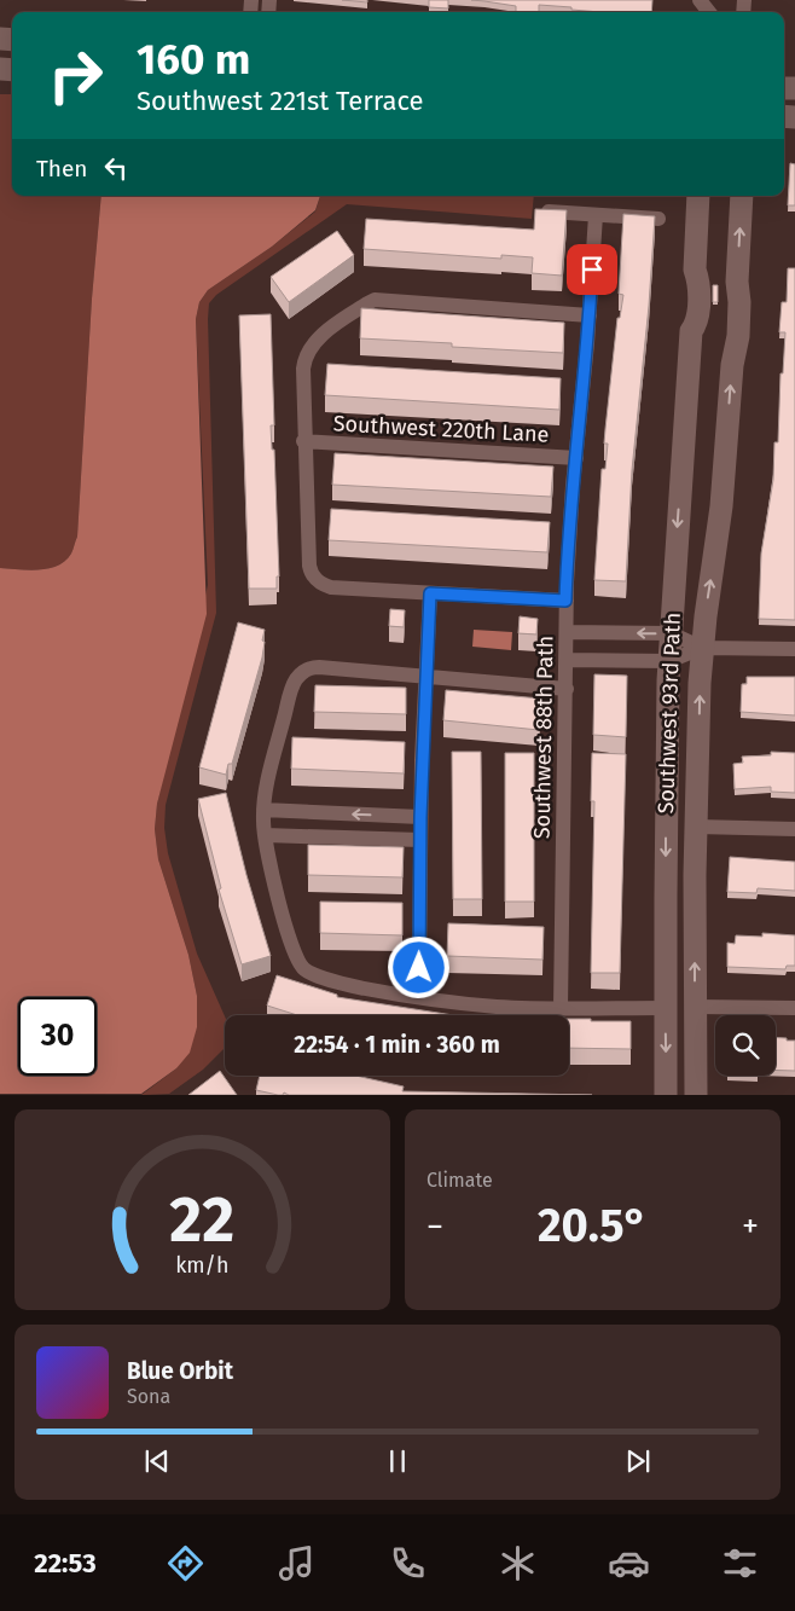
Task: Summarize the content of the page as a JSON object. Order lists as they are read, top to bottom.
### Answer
{
  "streets": {
    "street": ["Southwest 220th Lane", "Southwest 93rd Path", "Southwest 88th Path"]
  },
  "crossings": [
    ["Southwest 220th Lane", "Southwest 88th Path"]
  ],
  "page": {
    "turn": ["160 m", "Southwest 221st Terrace"],
    "then": "Then",
    "limit": "30",
    "trip": "22:54 · 1 min · 360 m",
    "tile": "Climate",
    "heat": ["−", "20.5°", "+"],
    "song": ["Blue Orbit", "Sona"],
    "tabs": "22:53",
    "gauge": ["22", "km/h"]
  }
}
